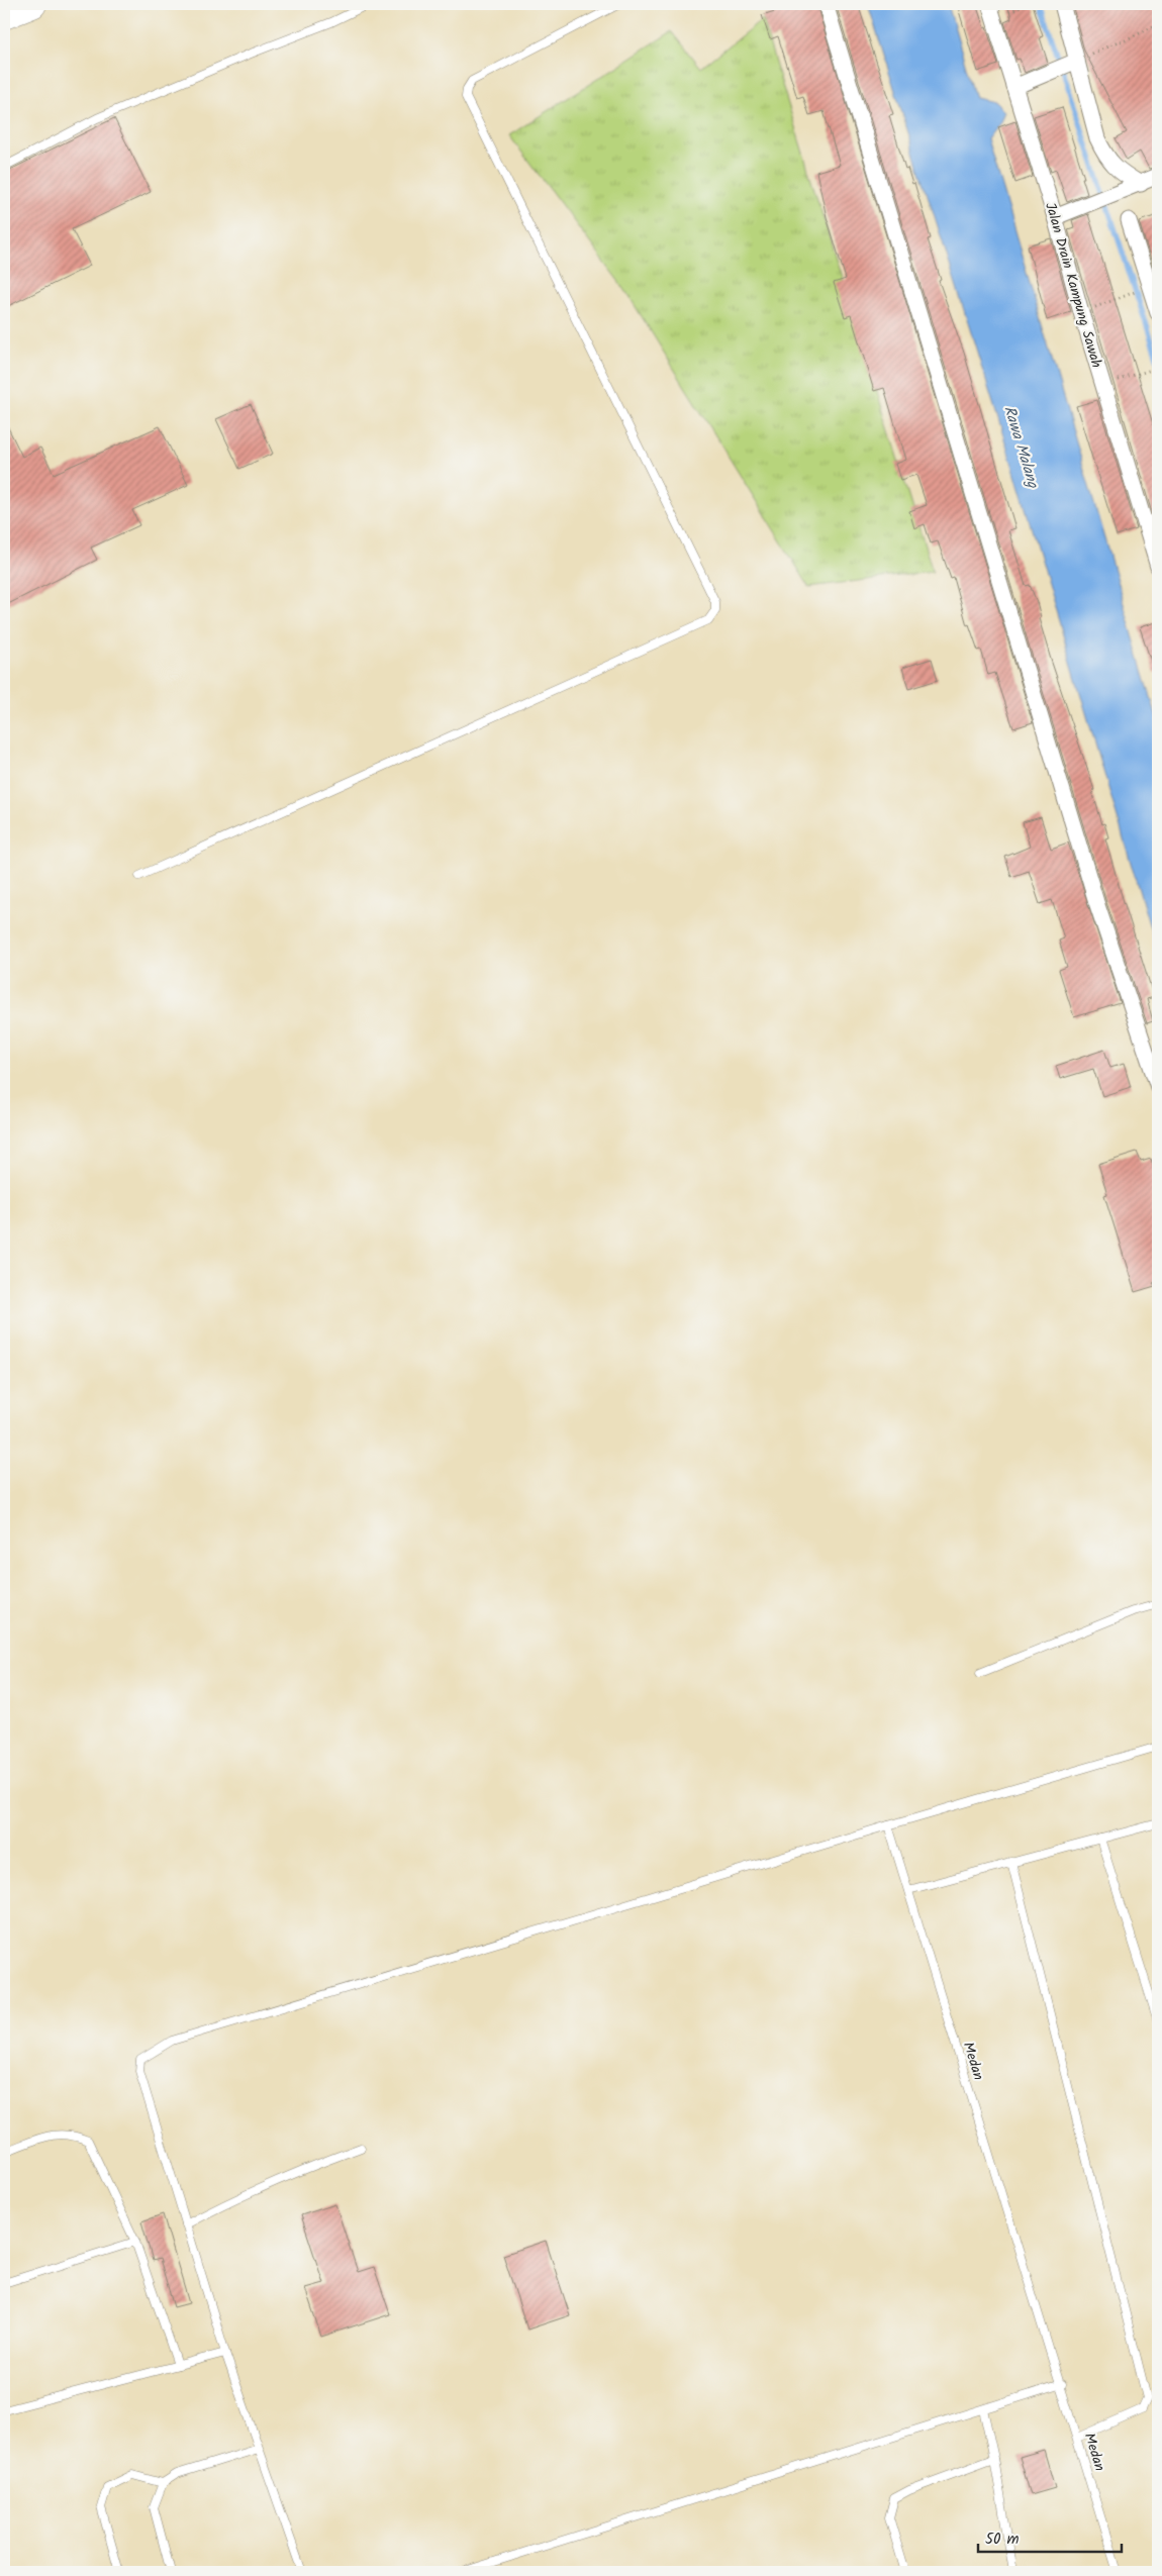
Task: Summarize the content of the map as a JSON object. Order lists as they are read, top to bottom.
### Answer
{
  "streets": {
    "street": ["Jalan Drain Kampung Sawah"],
    "lane": ["Medan"]
  },
  "water": ["Rawa Malang"],
  "scale_bar": "50 m"
}
